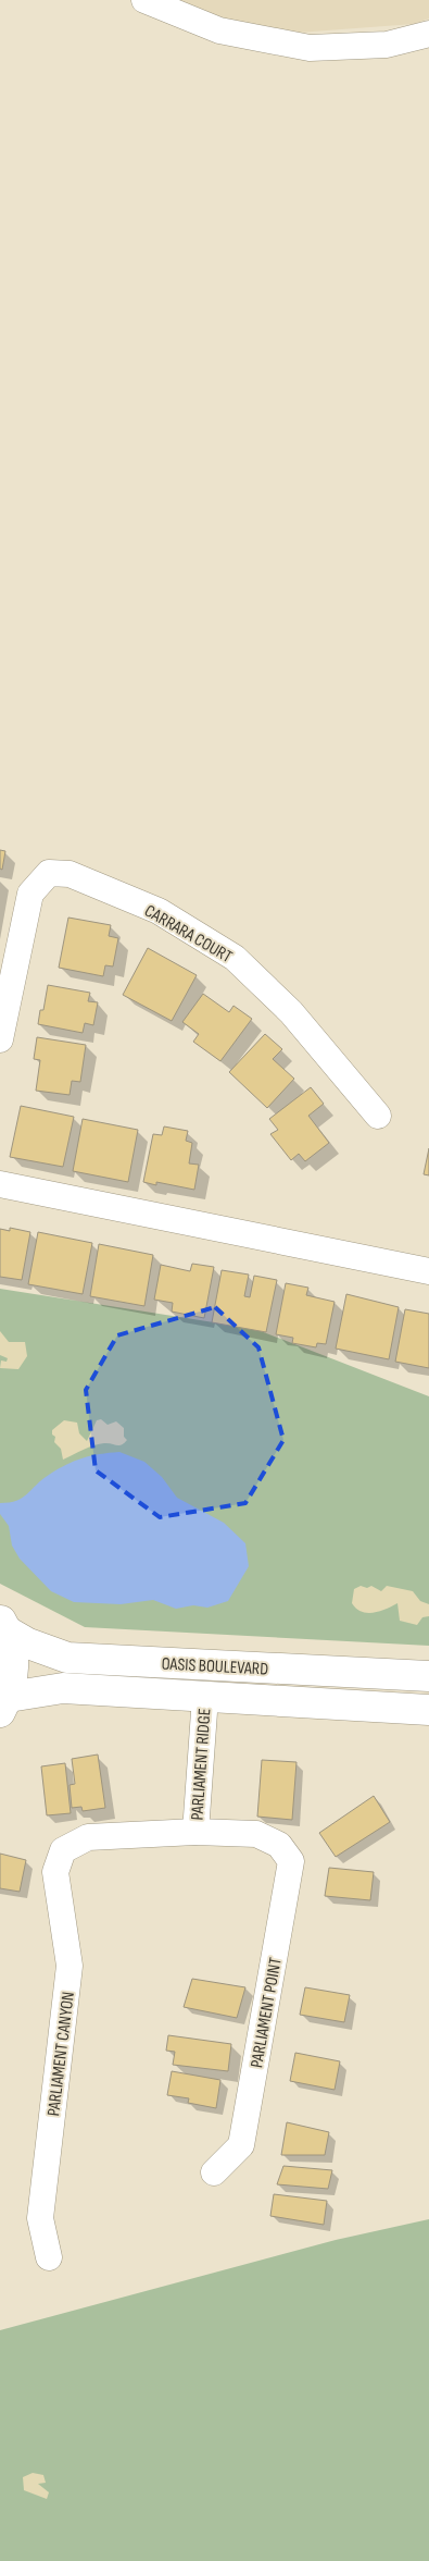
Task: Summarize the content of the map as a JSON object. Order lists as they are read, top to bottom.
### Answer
{
  "streets": {
    "main road": ["OASIS BOULEVARD"],
    "street": [
      "CARRARA COURT",
      "PARLIAMENT RIDGE",
      "PARLIAMENT POINT",
      "PARLIAMENT CANYON"
    ]
  },
  "crossings": [
    ["OASIS BOULEVARD", "PARLIAMENT RIDGE"],
    ["PARLIAMENT RIDGE", "PARLIAMENT POINT"],
    ["PARLIAMENT RIDGE", "PARLIAMENT CANYON"]
  ]
}
